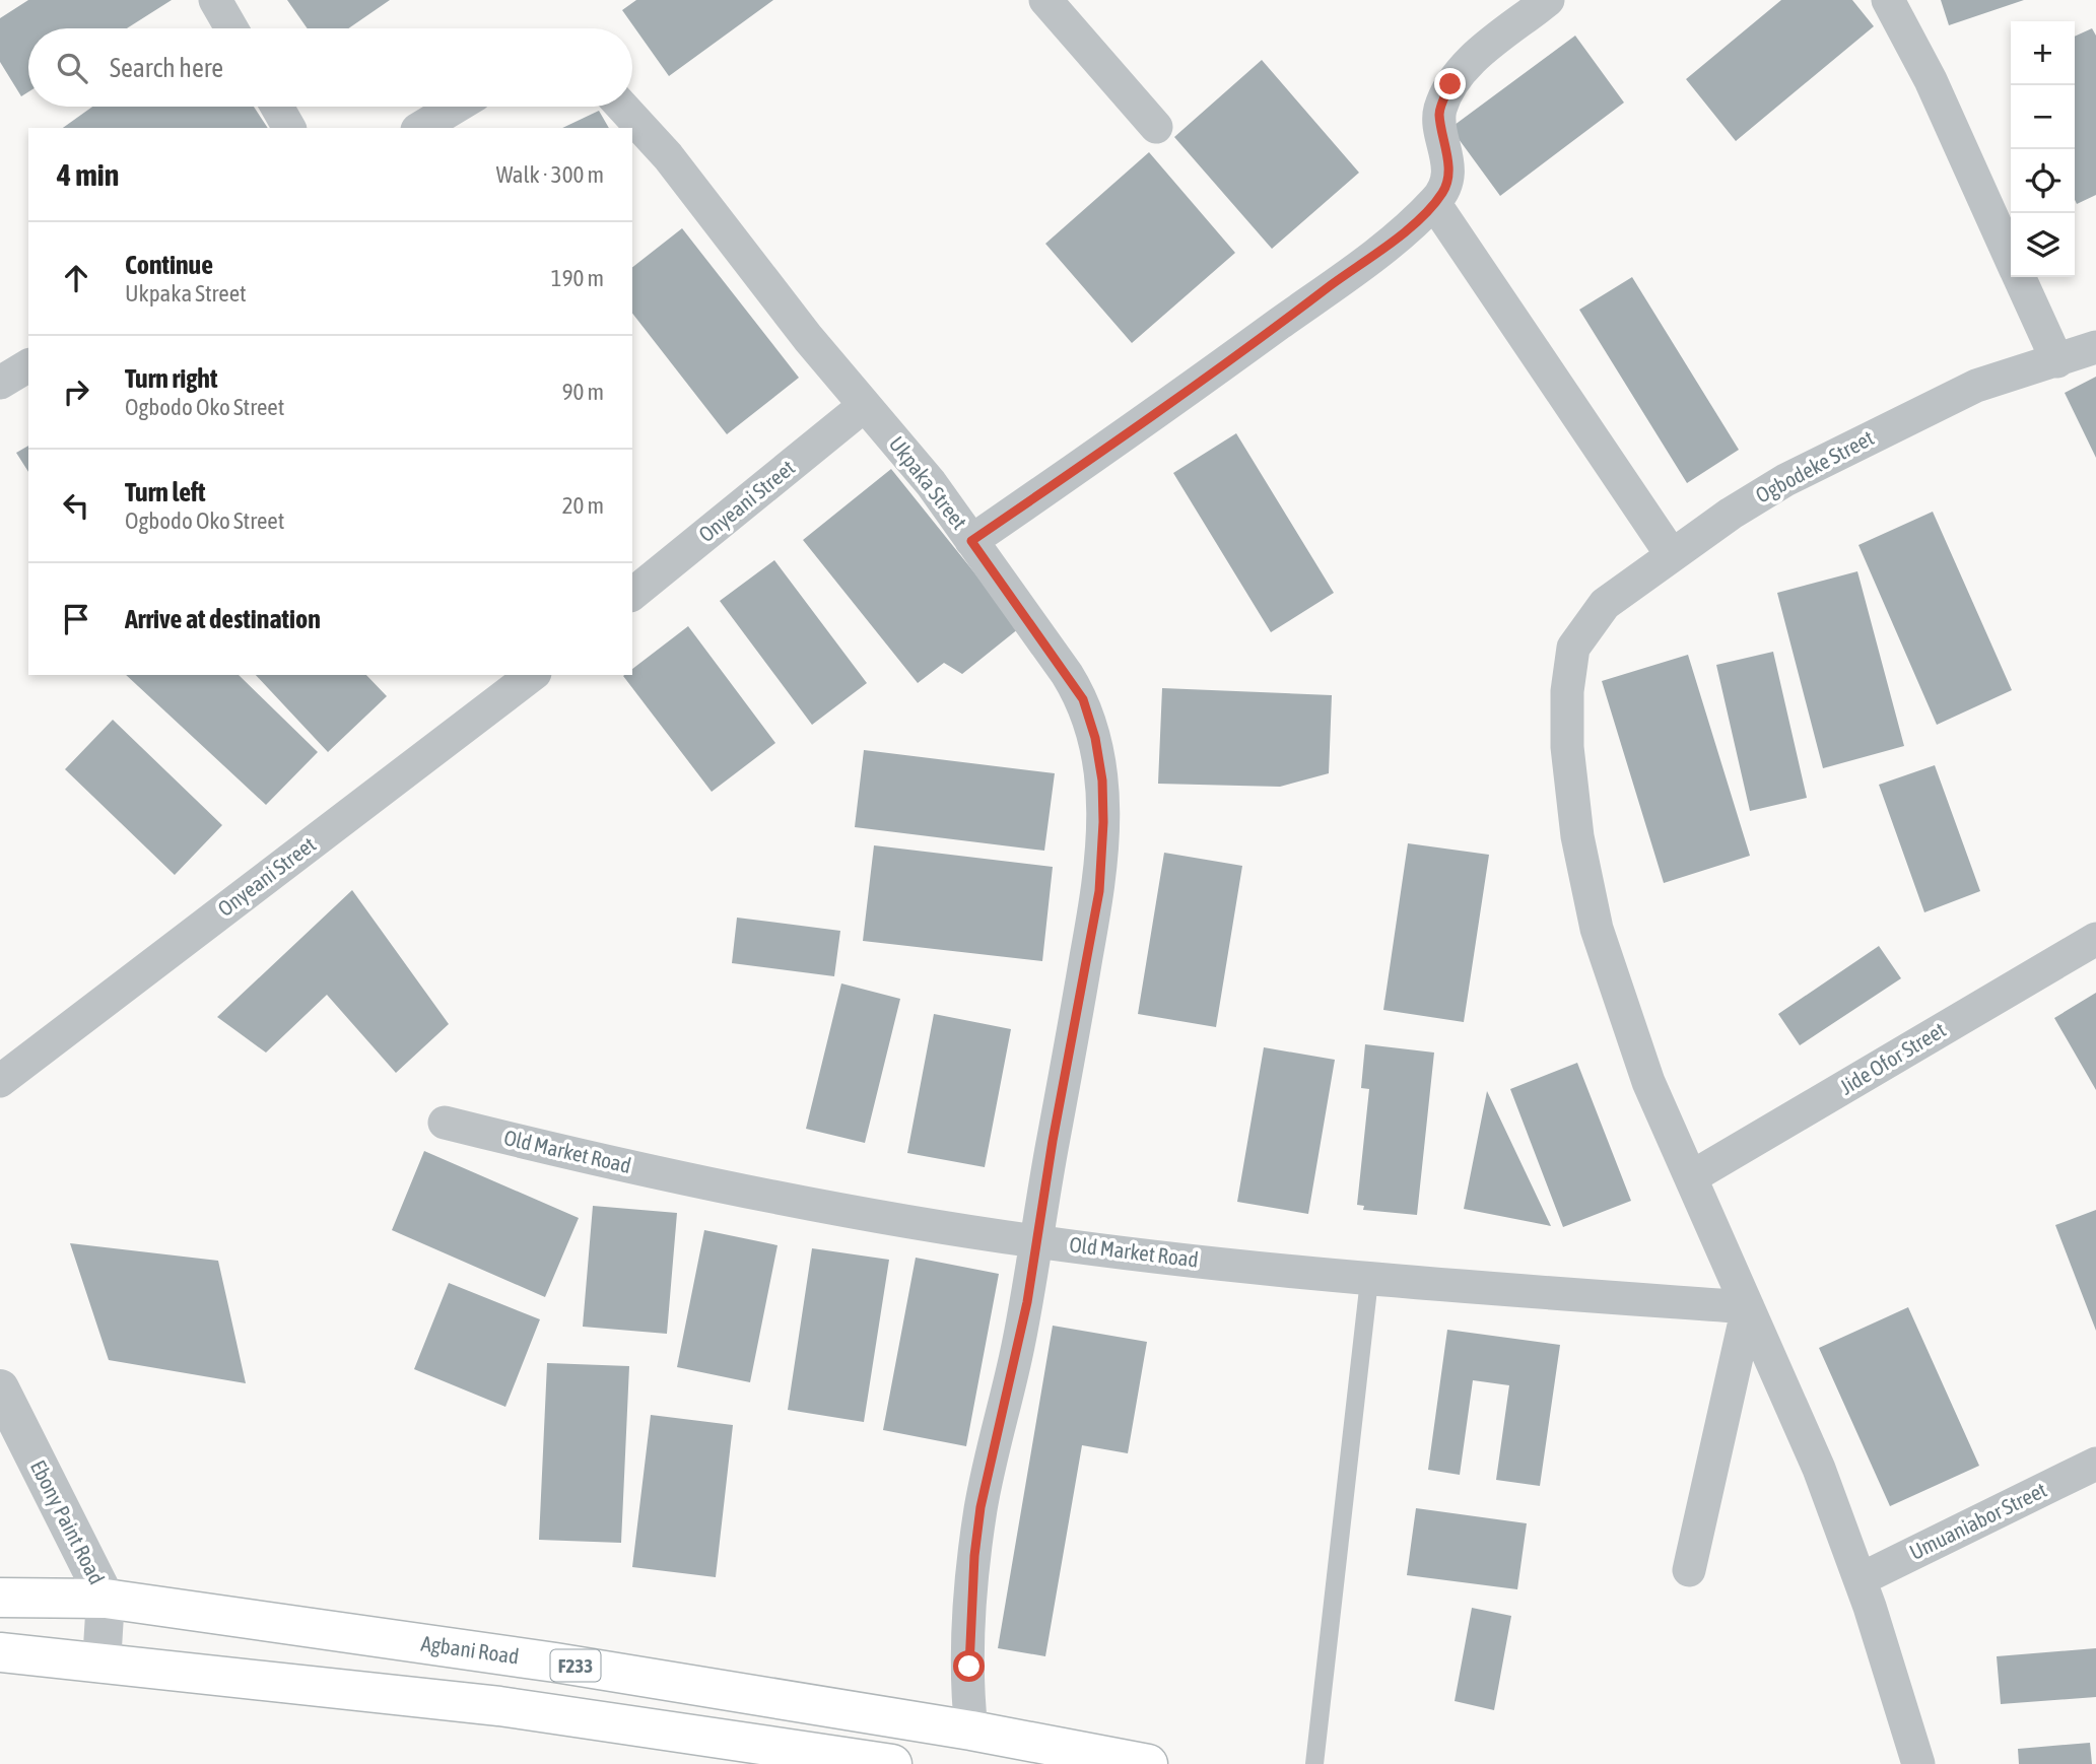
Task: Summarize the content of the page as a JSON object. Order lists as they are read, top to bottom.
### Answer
{
  "streets": {
    "main road": ["Agbani Road", "F233"],
    "street": [
      "Ogbodeke Street",
      "Ukpaka Street",
      "Onyeani Street",
      "Jide Ofor Street",
      "Old Market Road",
      "Umuaniabor Street",
      "Ebony Paint Road"
    ]
  },
  "crossings": [
    ["Ogbodeke Street", "Jide Ofor Street"],
    ["Ukpaka Street", "Onyeani Street"],
    ["Ukpaka Street", "Old Market Road"],
    ["Ukpaka Street", "Agbani Road"],
    ["Ebony Paint Road", "Agbani Road"],
    ["Ebony Paint Road", "F233"]
  ],
  "page": {
    "map_buttons": ["+", "−"],
    "search": "Search here",
    "heading": ["4 min", "Walk · 300 m"],
    "list": [
      ["Continue", "Ukpaka Street", "190 m"],
      ["Turn right", "Ogbodo Oko Street", "90 m"],
      ["Turn left", "Ogbodo Oko Street", "20 m"],
      "Arrive at destination"
    ]
  }
}
